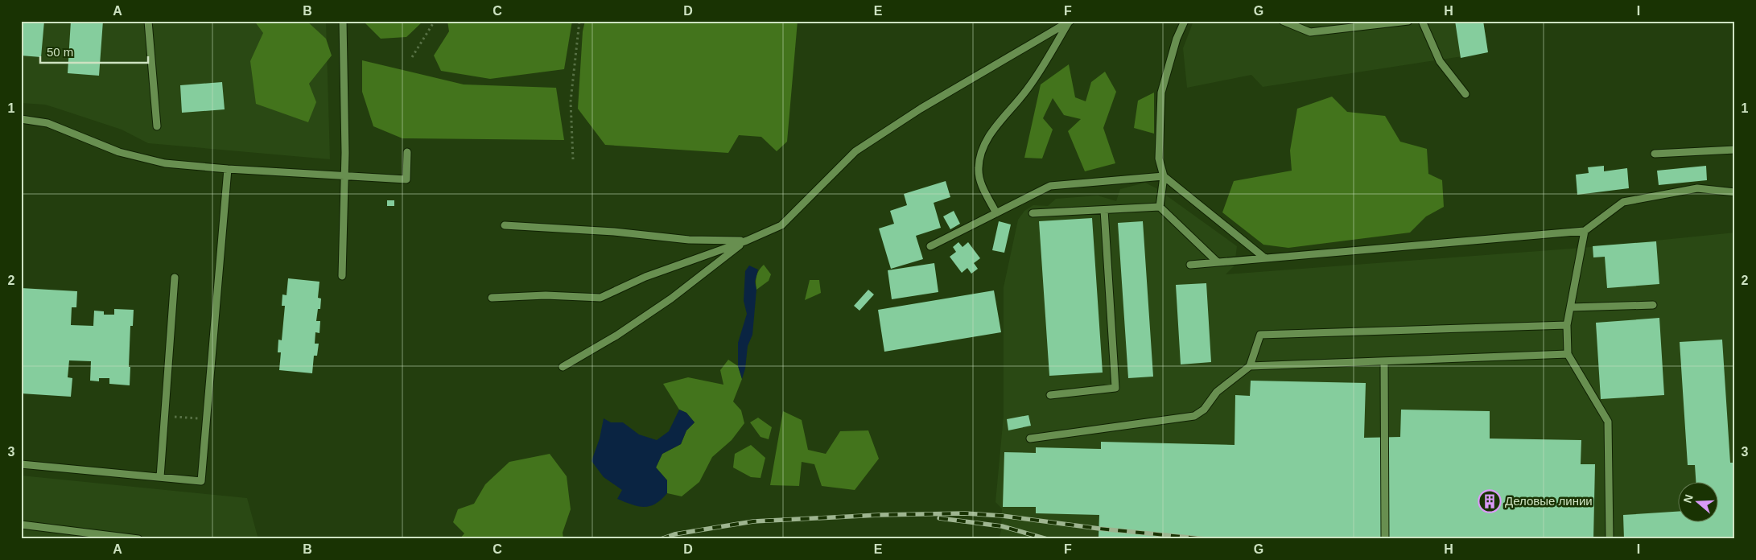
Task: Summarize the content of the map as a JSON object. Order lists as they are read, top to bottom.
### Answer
{
  "places": {
    "building": ["Деловые линии"]
  },
  "scale_bar": "50 m",
  "north": "left",
  "grid": {
    "columns": [
      "A",
      "B",
      "C",
      "D",
      "E",
      "F",
      "G",
      "H",
      "I"
    ],
    "rows": ["1", "2", "3"]
  }
}
